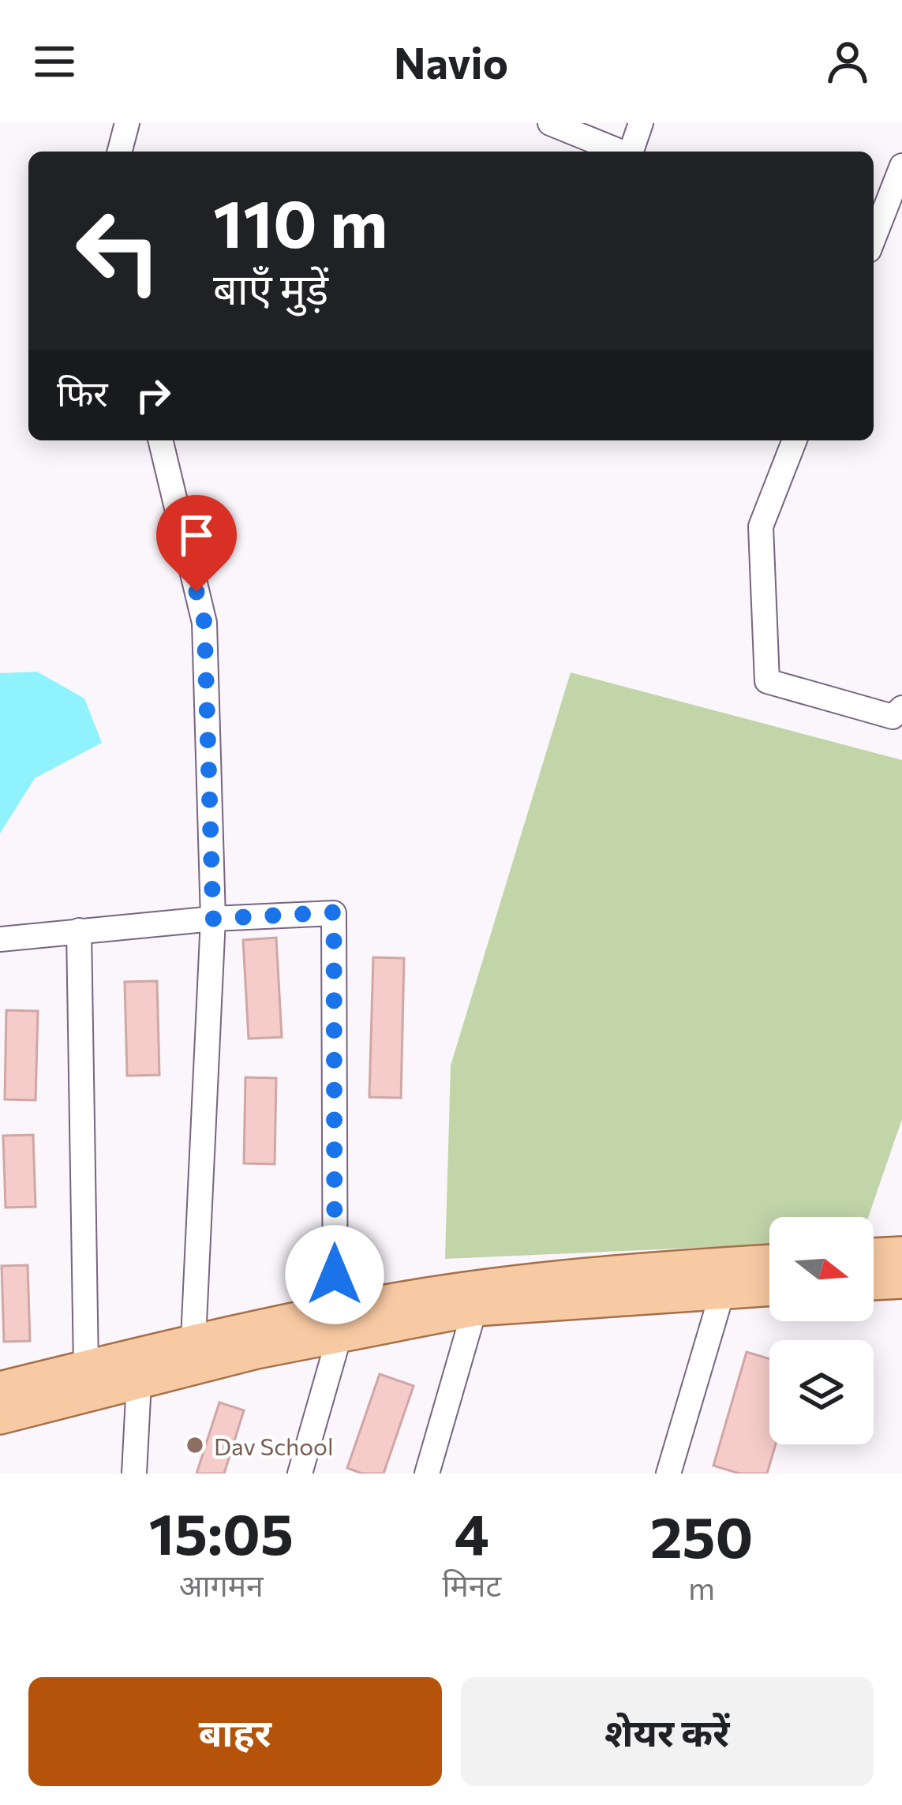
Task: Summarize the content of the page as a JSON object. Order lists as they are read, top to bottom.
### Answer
{
  "places": ["Dav School"],
  "north": "right",
  "page": {
    "header": "Navio",
    "turn": ["110 m", "बाएँ मुड़ें"],
    "then": "फिर",
    "eta": [
      "15:05",
      "आगमन",
      "4",
      "मिनट",
      "250",
      "m"
    ],
    "buttons": ["बाहर", "शेयर करें"]
  }
}
